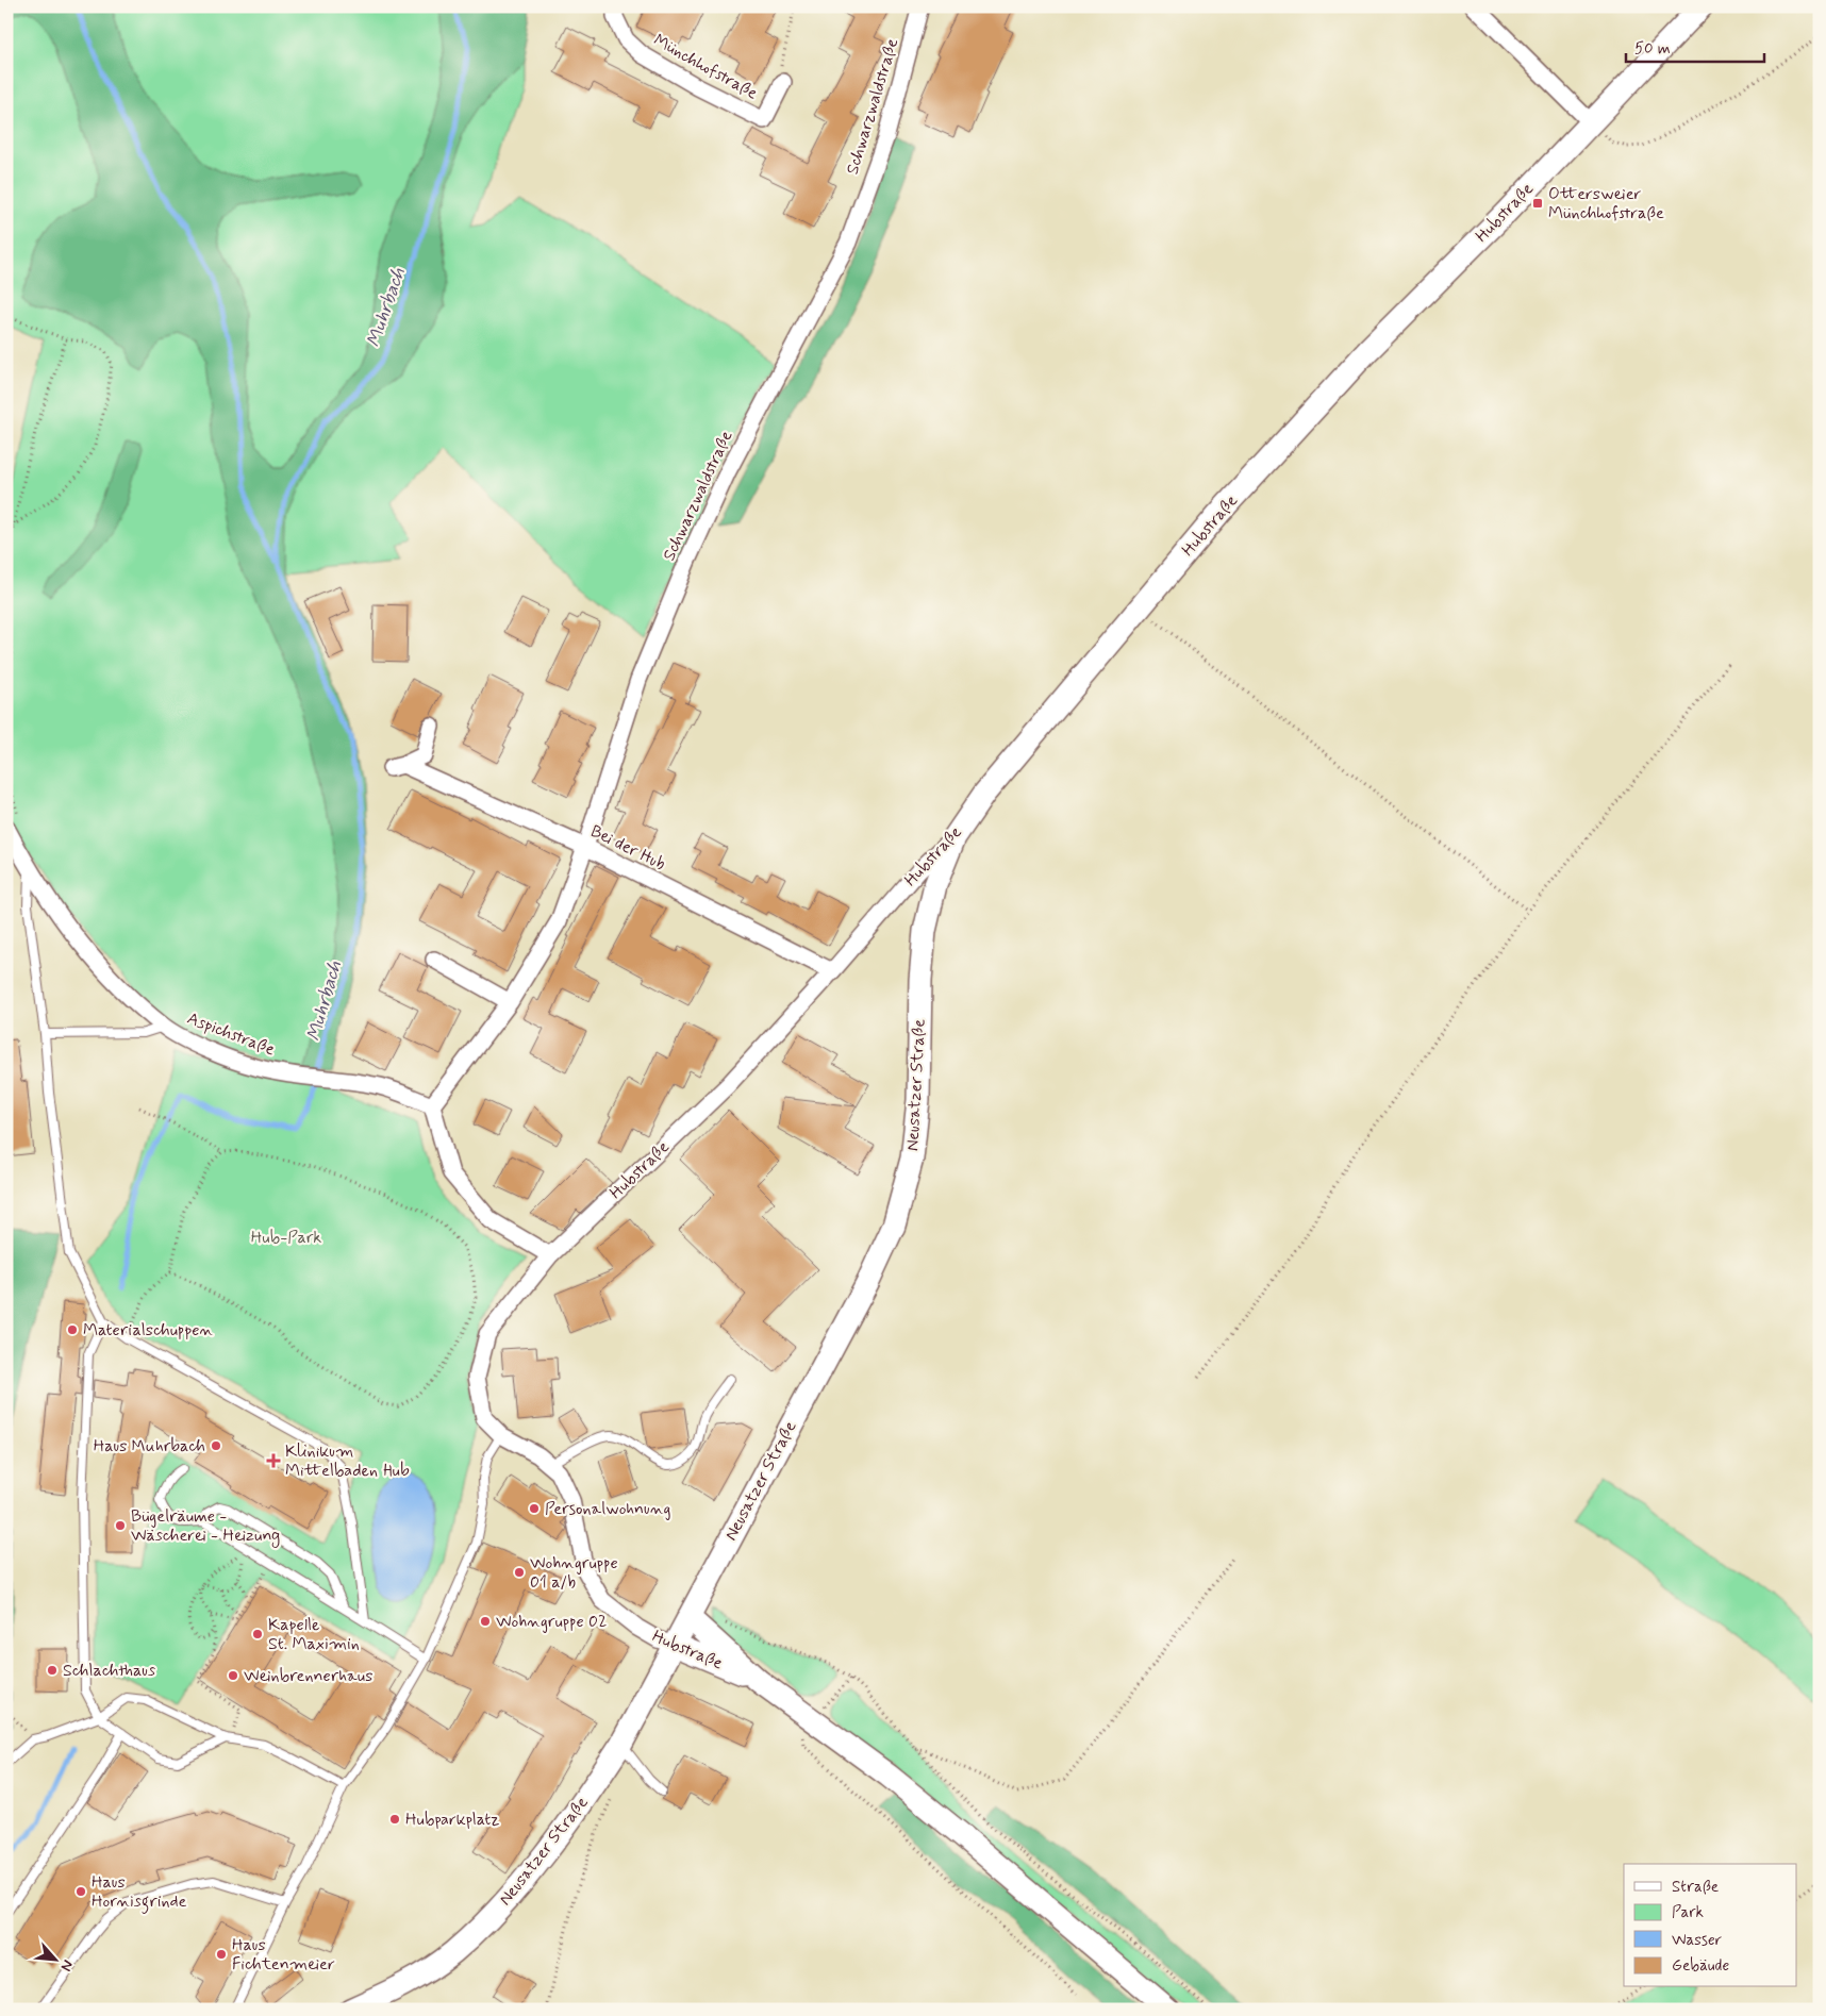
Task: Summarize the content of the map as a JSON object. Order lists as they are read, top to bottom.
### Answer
{
  "streets": {
    "main road": ["Hubstraße", "Neusatzer Straße"],
    "street": [
      "Münchhofstraße",
      "Schwarzwaldstraße",
      "Bei der Hub",
      "Aspichstraße"
    ]
  },
  "crossings": [
    ["Schwarzwaldstraße", "Bei der Hub"],
    ["Schwarzwaldstraße", "Aspichstraße"],
    ["Hubstraße", "Bei der Hub"],
    ["Hubstraße", "Neusatzer Straße"]
  ],
  "water": ["Muhrbach"],
  "parks": ["Hub-Park"],
  "places": {
    "transit": ["Ottersweier Münchhofstraße"],
    "other": [
      "Materialschuppen",
      "Haus Muhrbach",
      "Personalwohnung",
      "Bügelräume - Wäscherei - Heizung",
      "Wohngruppe 01 a/b",
      "Wohngruppe 02",
      "Kapelle St. Maximin",
      "Schlachthaus",
      "Weinbrennerhaus",
      "Hubparkplatz",
      "Haus Hornisgrinde",
      "Haus Fichtenmeier"
    ],
    "health": ["Klinikum Mittelbaden Hub"]
  },
  "legend": [
    "Straße",
    "Park",
    "Wasser",
    "Gebäude"
  ],
  "scale_bar": "50 m",
  "north": "bottom right"
}
